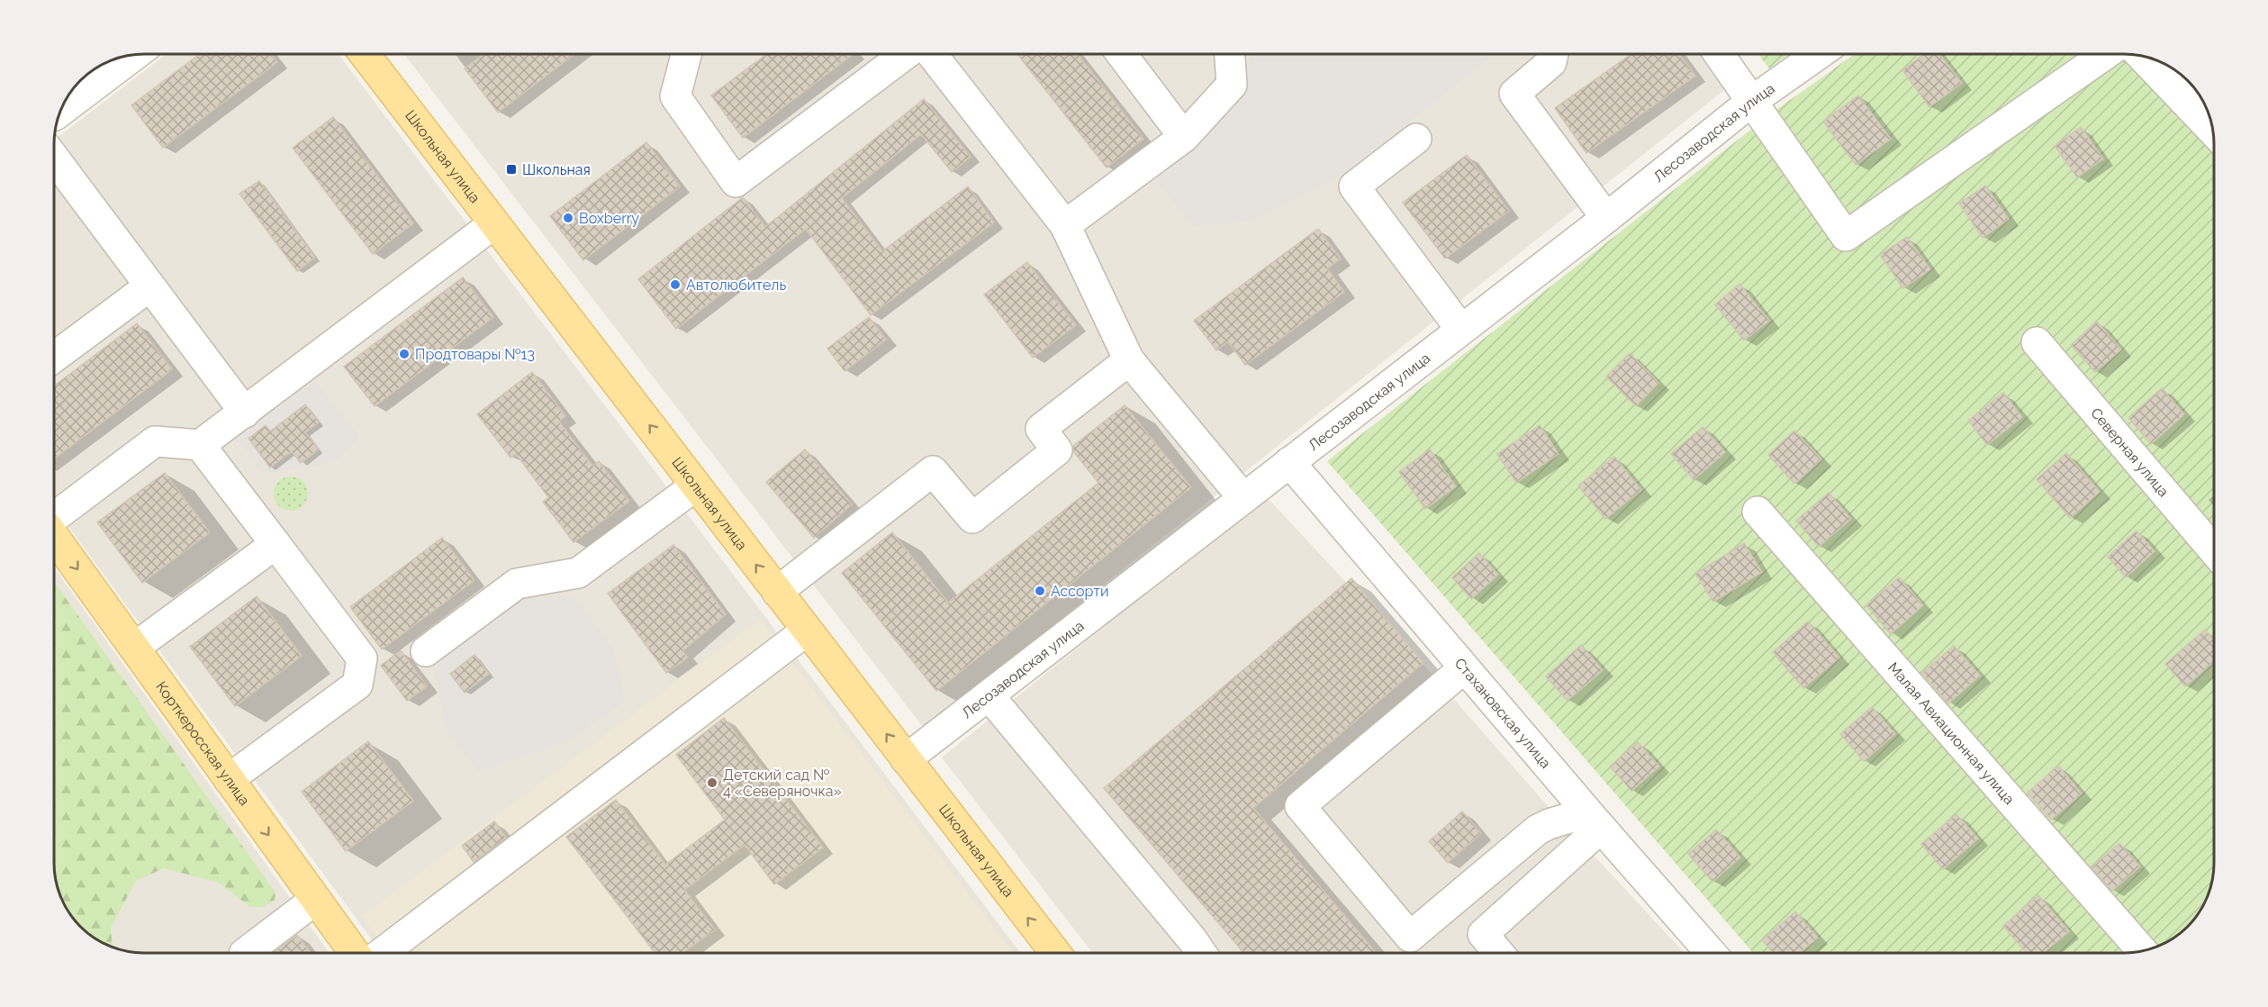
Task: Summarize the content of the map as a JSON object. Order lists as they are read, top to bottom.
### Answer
{
  "streets": {
    "main road": ["Школьная улица", "Корткеросская улица"],
    "street": [
      "Лесозаводская улица",
      "Северная улица",
      "Стахановская улица",
      "Малая Авиационная улица"
    ]
  },
  "crossings": [
    ["Лесозаводская улица", "Школьная улица"],
    ["Лесозаводская улица", "Стахановская улица"]
  ],
  "one_way": ["Школьная улица", "Корткеросская улица"],
  "places": {
    "transit": ["Школьная"],
    "other": [
      "Boxberry",
      "Автолюбитель",
      "Продтовары №13",
      "Ассорти",
      "Детский сад № 4 «Северяночка»"
    ]
  }
}
